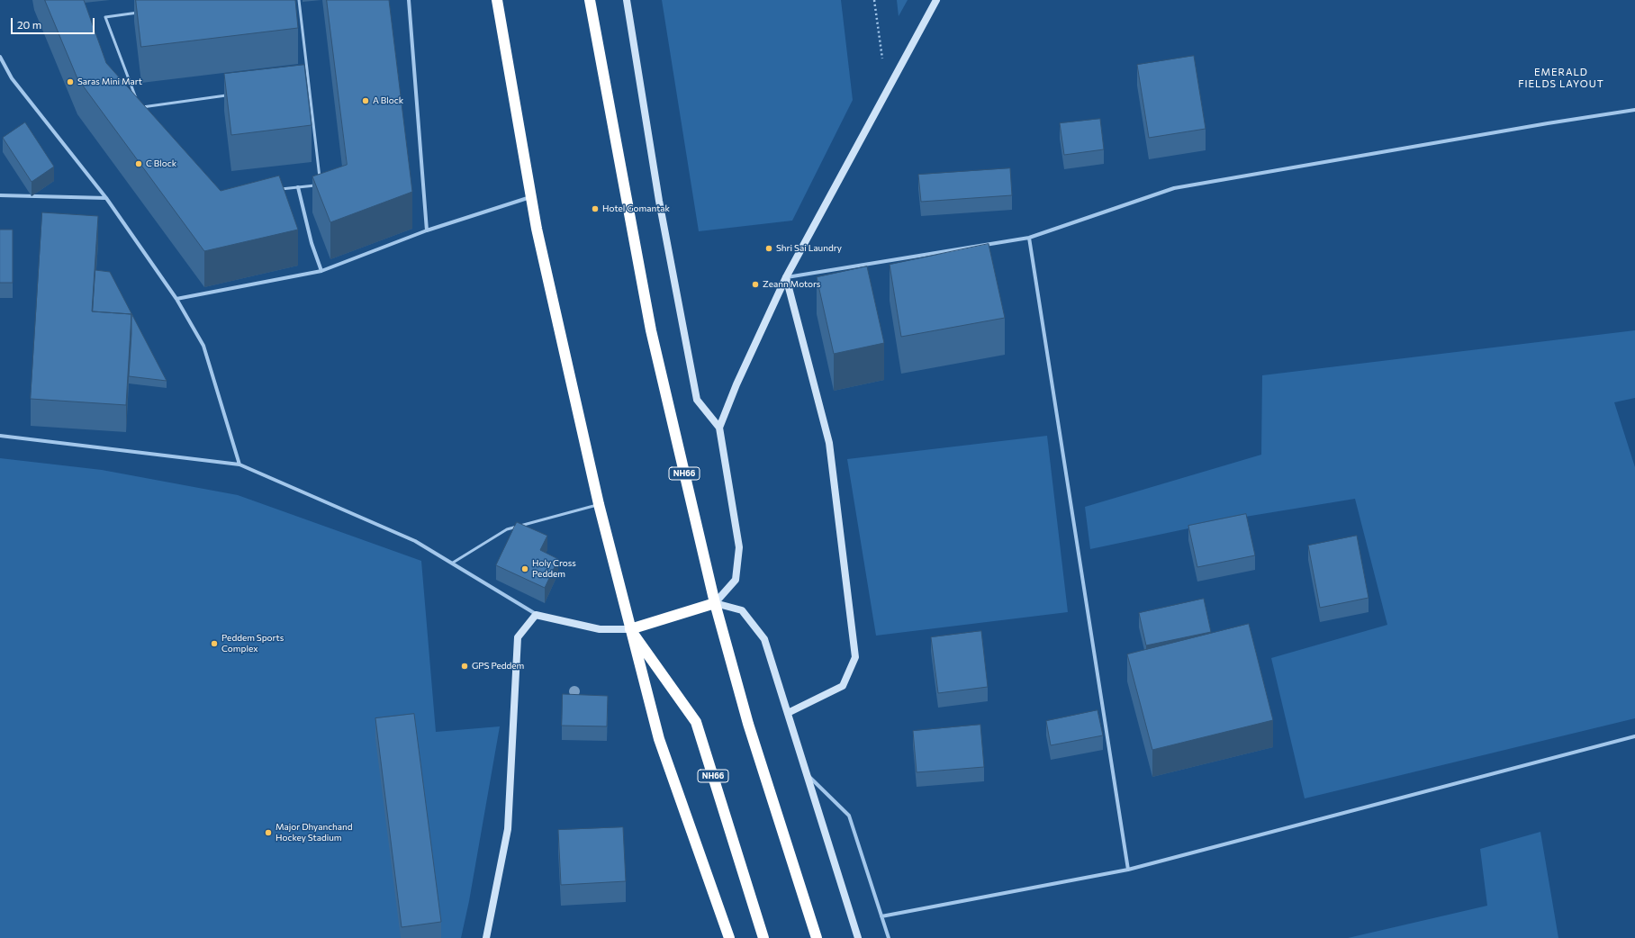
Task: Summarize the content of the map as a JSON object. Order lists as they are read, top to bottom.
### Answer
{
  "streets": {
    "highway": ["NH66"]
  },
  "districts": ["EMERALD FIELDS LAYOUT"],
  "places": [
    "Saras Mini Mart",
    "A Block",
    "C Block",
    "Hotel Gomantak",
    "Shri Sai Laundry",
    "Zeann Motors",
    "Holy Cross Peddem",
    "Peddem Sports Complex",
    "GPS Peddem",
    "Major Dhyanchand Hockey Stadium"
  ],
  "scale_bar": "20 m"
}
